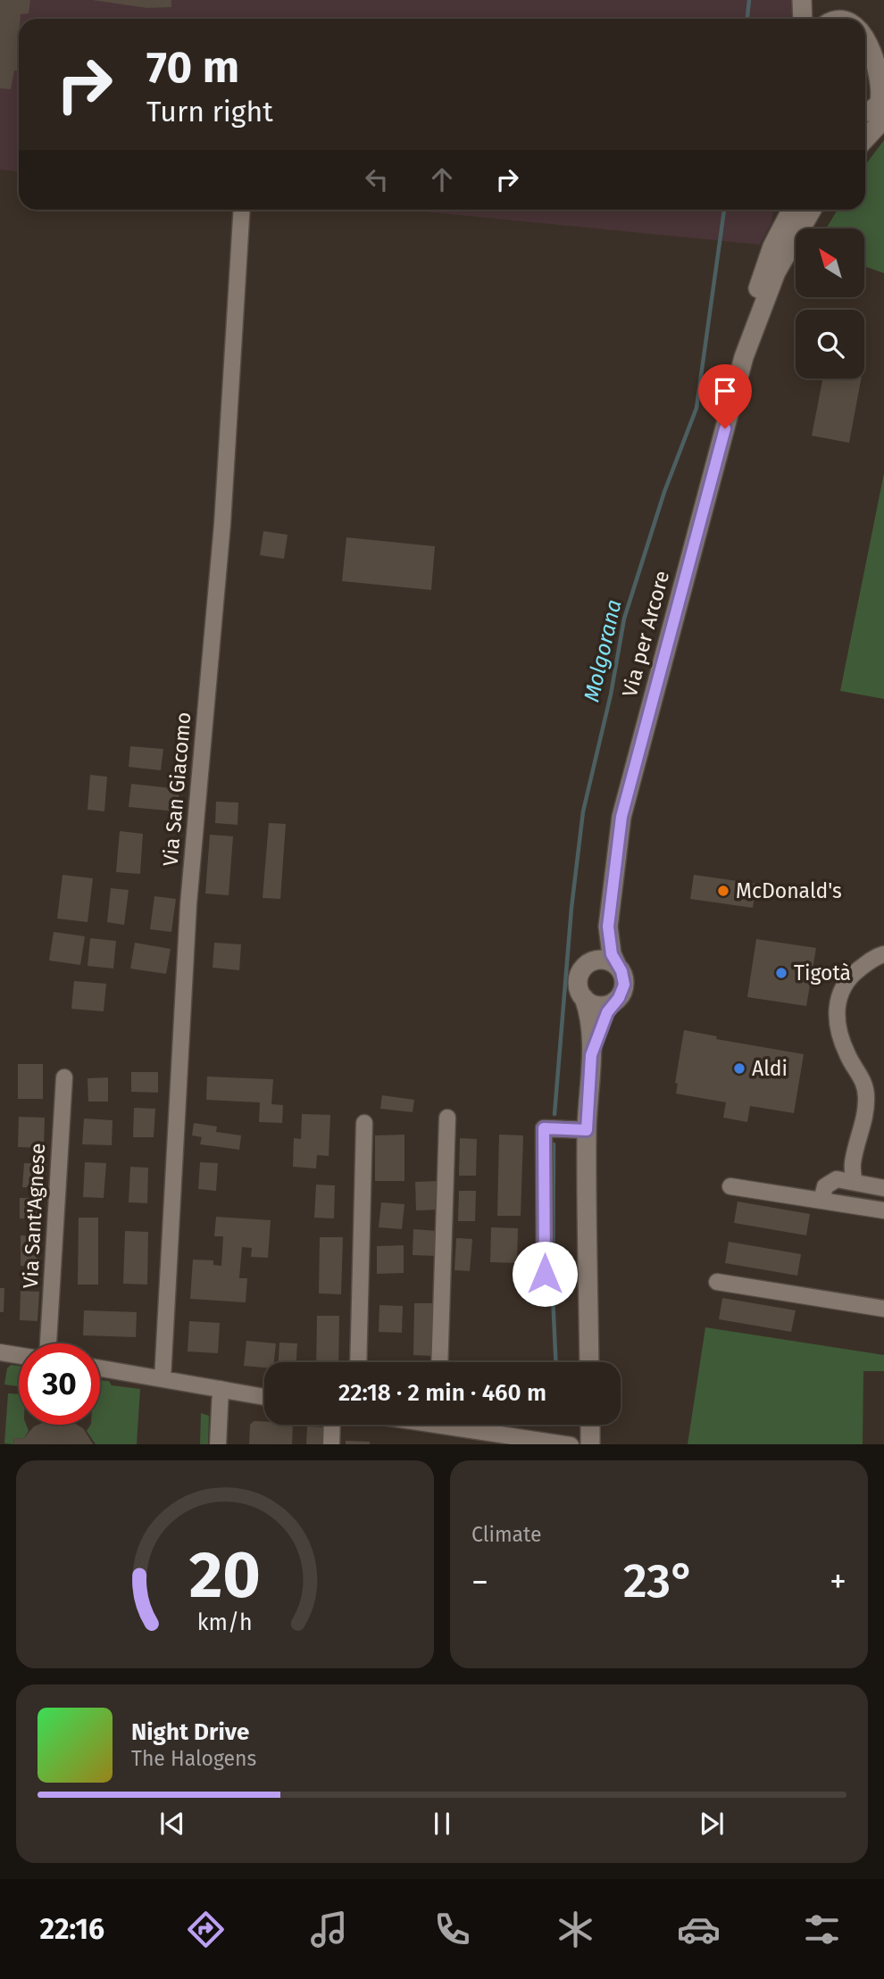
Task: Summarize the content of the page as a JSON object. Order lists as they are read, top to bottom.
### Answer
{
  "streets": {
    "main road": ["Via per Arcore"],
    "street": ["Via San Giacomo", "Via Sant'Agnese"]
  },
  "water": ["Molgorana"],
  "places": ["McDonald's", "Tigotà", "Aldi"],
  "north": "top left",
  "page": {
    "turn": ["70 m", "Turn right"],
    "limit": "30",
    "trip": "22:18 · 2 min · 460 m",
    "tile": "Climate",
    "heat": ["−", "23°", "+"],
    "song": ["Night Drive", "The Halogens"],
    "tabs": "22:16",
    "gauge": ["20", "km/h"]
  }
}
